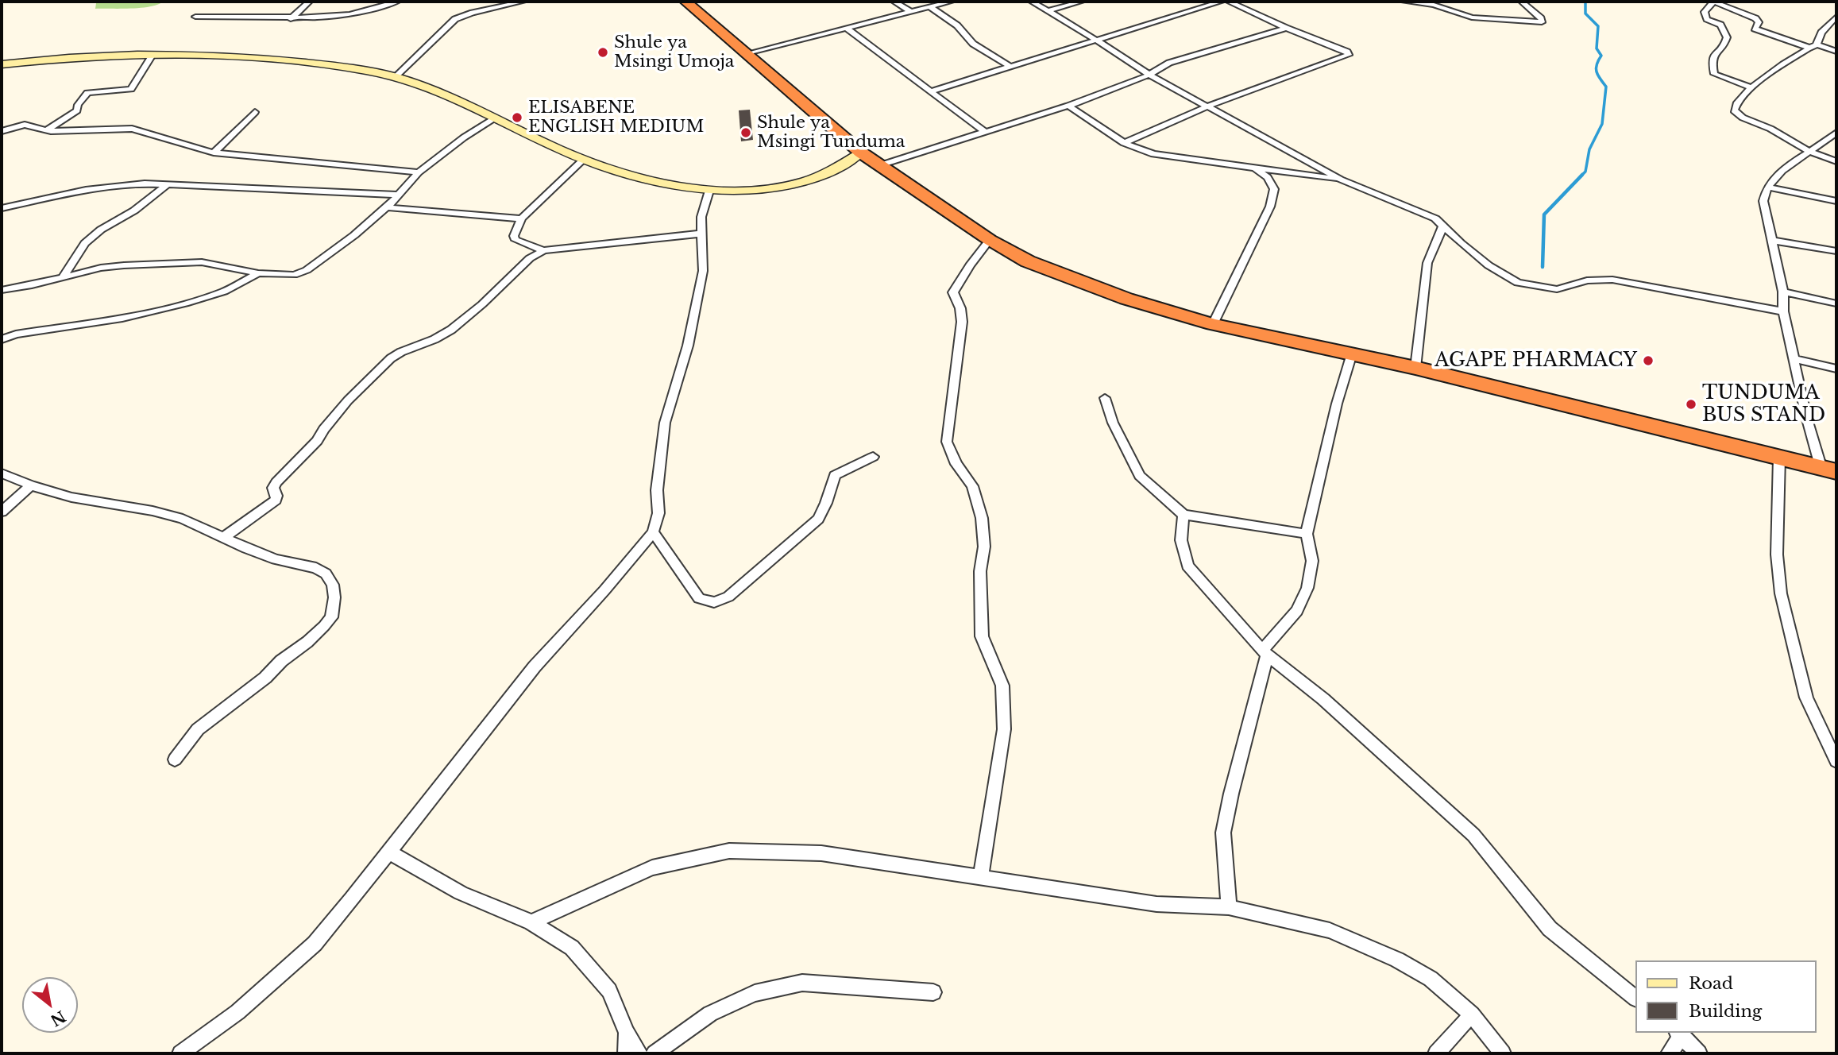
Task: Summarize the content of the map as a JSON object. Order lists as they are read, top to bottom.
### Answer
{
  "places": [
    "Shule ya Msingi Umoja",
    "ELISABENE ENGLISH MEDIUM",
    "Shule ya Msingi Tunduma",
    "AGAPE PHARMACY",
    "TUNDUMA BUS STAND"
  ],
  "legend": ["Road", "Building"],
  "north": "bottom right"
}
